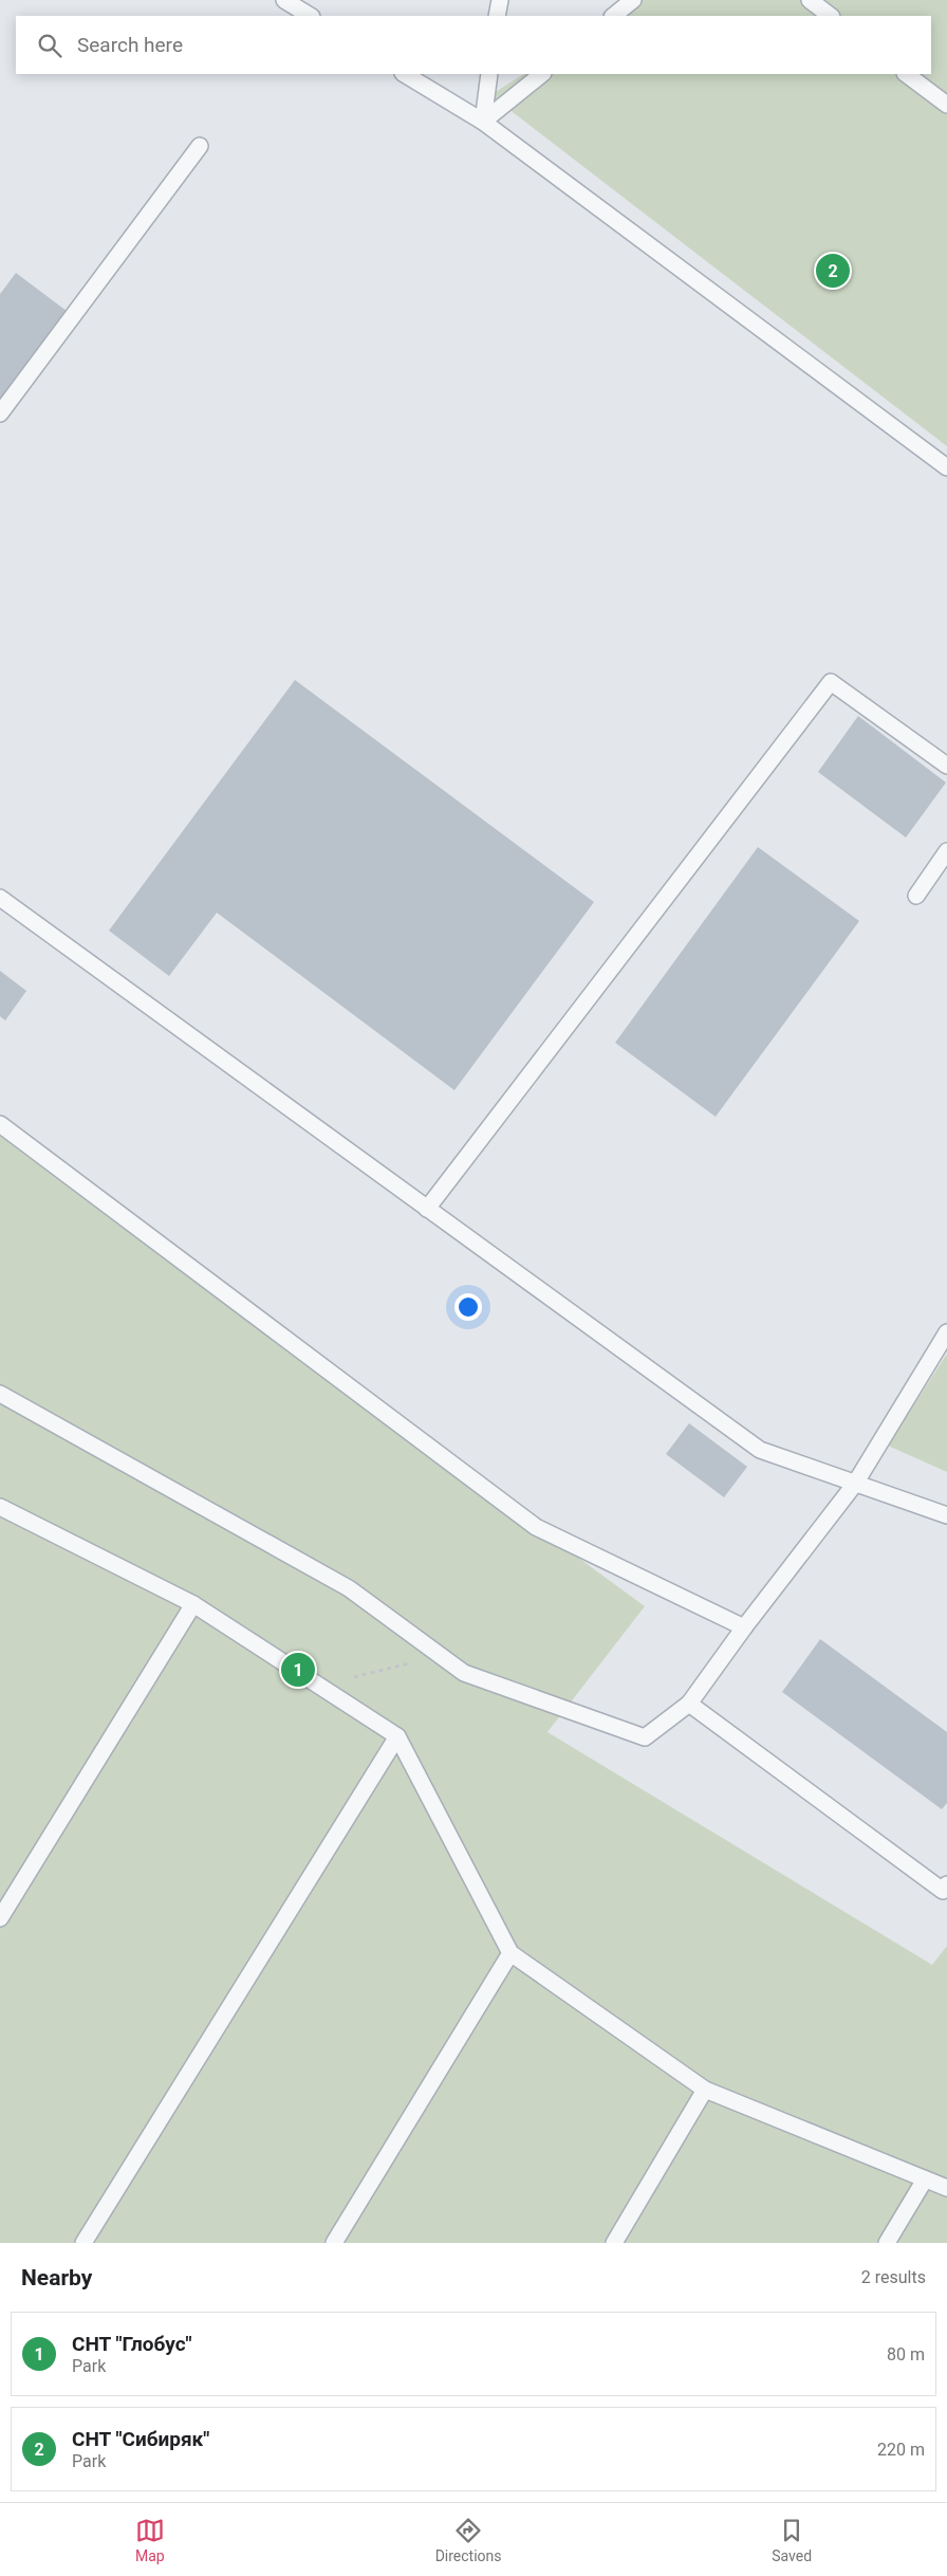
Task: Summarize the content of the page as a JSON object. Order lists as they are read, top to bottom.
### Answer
{
  "page": {
    "search": "Search here",
    "pins": ["2", "1"],
    "heading": ["Nearby", "2 results"],
    "list": [
      {
        "mark": "1",
        "name": "СНТ \"Глобус\"",
        "note": "Park",
        "value": "80 m"
      },
      {
        "mark": "2",
        "name": "СНТ \"Сибиряк\"",
        "note": "Park",
        "value": "220 m"
      }
    ],
    "nav": ["Map", "Directions", "Saved"]
  }
}
